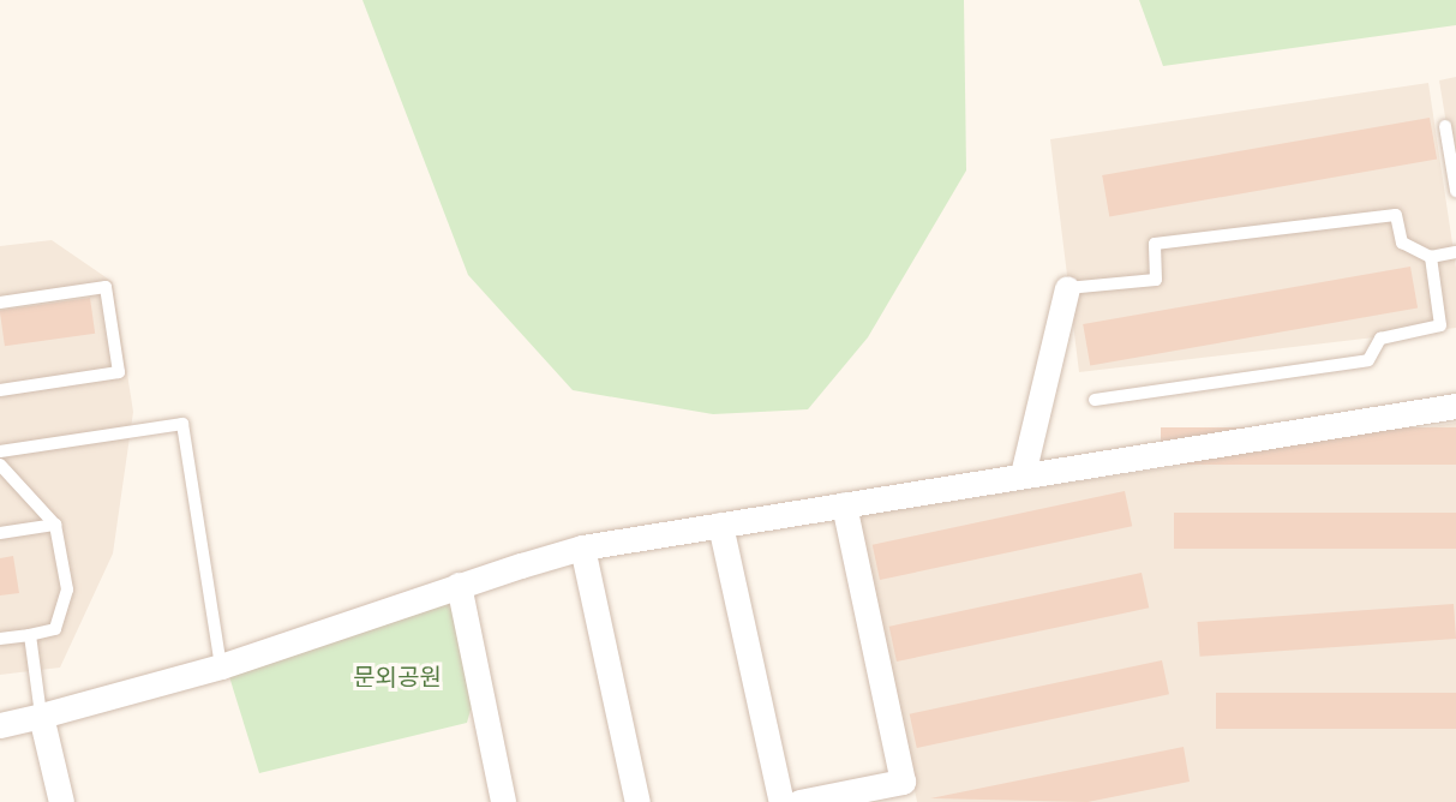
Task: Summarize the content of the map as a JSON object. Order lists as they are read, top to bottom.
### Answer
{
  "parks": ["문외공원"]
}
